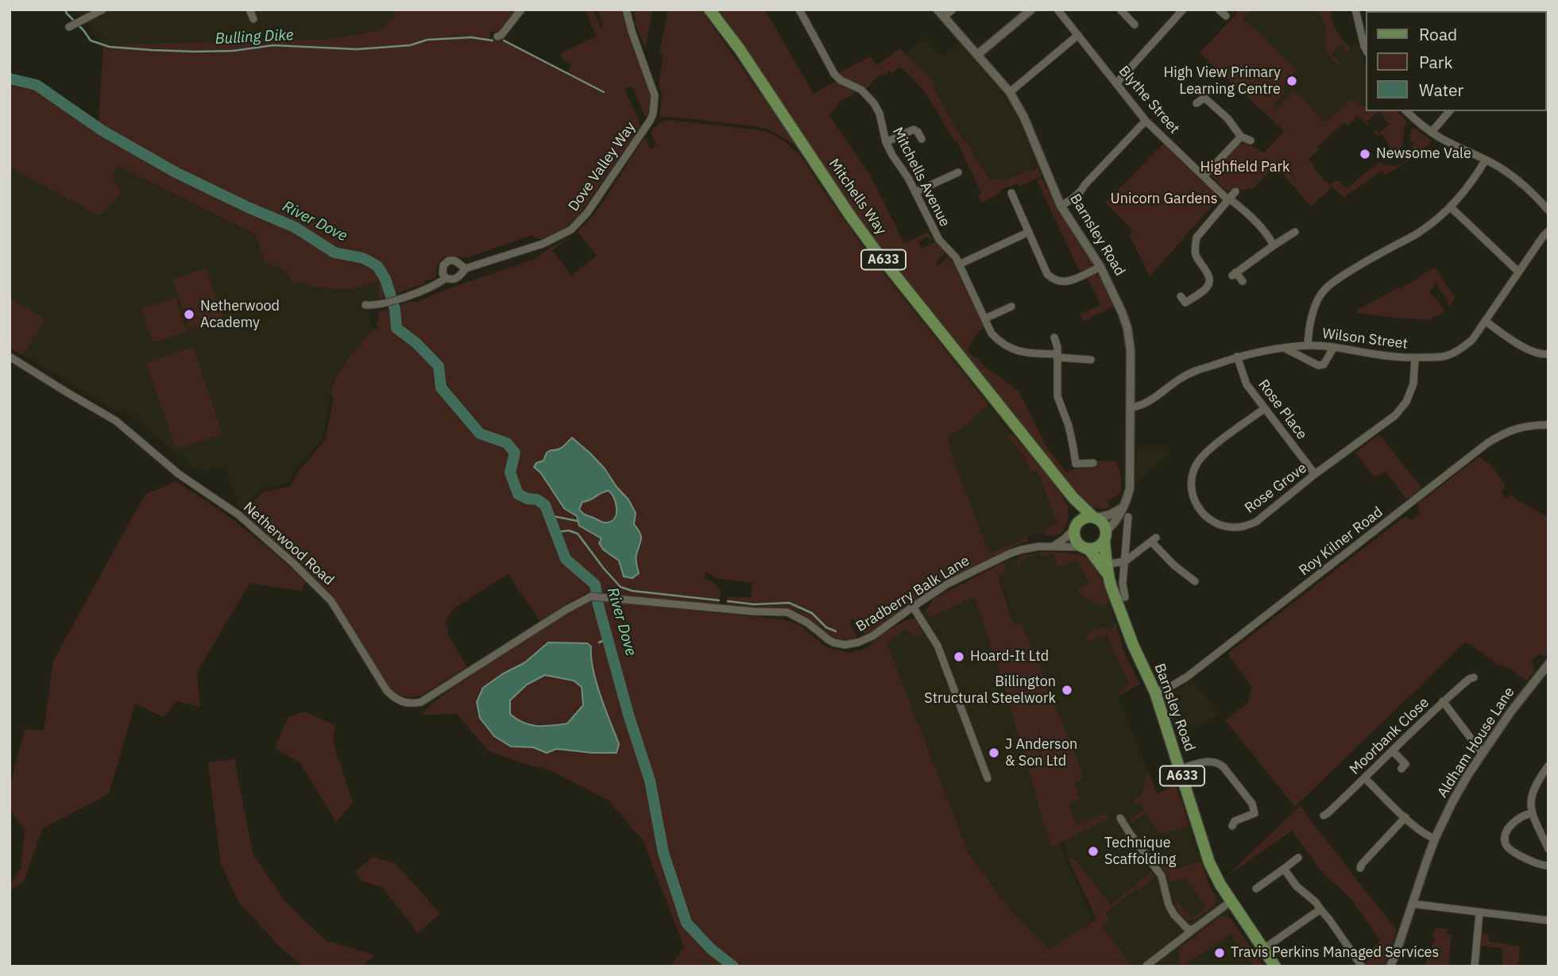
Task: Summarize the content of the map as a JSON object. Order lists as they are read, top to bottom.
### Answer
{
  "streets": {
    "main road": ["Mitchells Way", "Barnsley Road", "A633"],
    "street": [
      "Blythe Street",
      "Dove Valley Way",
      "Mitchells Avenue",
      "Wilson Street",
      "Rose Place",
      "Rose Grove",
      "Roy Kilner Road",
      "Netherwood Road",
      "Bradberry Balk Lane",
      "Moorbank Close",
      "Aldham House Lane"
    ]
  },
  "crossings": [
    ["Mitchells Way", "Barnsley Road"],
    ["Mitchells Way", "Bradberry Balk Lane"],
    ["Barnsley Road", "Wilson Street"],
    ["Barnsley Road", "Roy Kilner Road"],
    ["Barnsley Road", "Bradberry Balk Lane"],
    ["Wilson Street", "Rose Place"],
    ["Wilson Street", "Rose Grove"],
    ["Rose Place", "Rose Grove"],
    ["Netherwood Road", "Bradberry Balk Lane"]
  ],
  "water": ["Bulling Dike", "River Dove"],
  "parks": ["Highfield Park", "Unicorn Gardens"],
  "places": [
    "High View Primary Learning Centre",
    "Newsome Vale",
    "Netherwood Academy",
    "Hoard-It Ltd",
    "Billington Structural Steelwork",
    "J Anderson & Son Ltd",
    "Technique Scaffolding",
    "Travis Perkins Managed Services"
  ],
  "legend": ["Road", "Park", "Water"]
}
